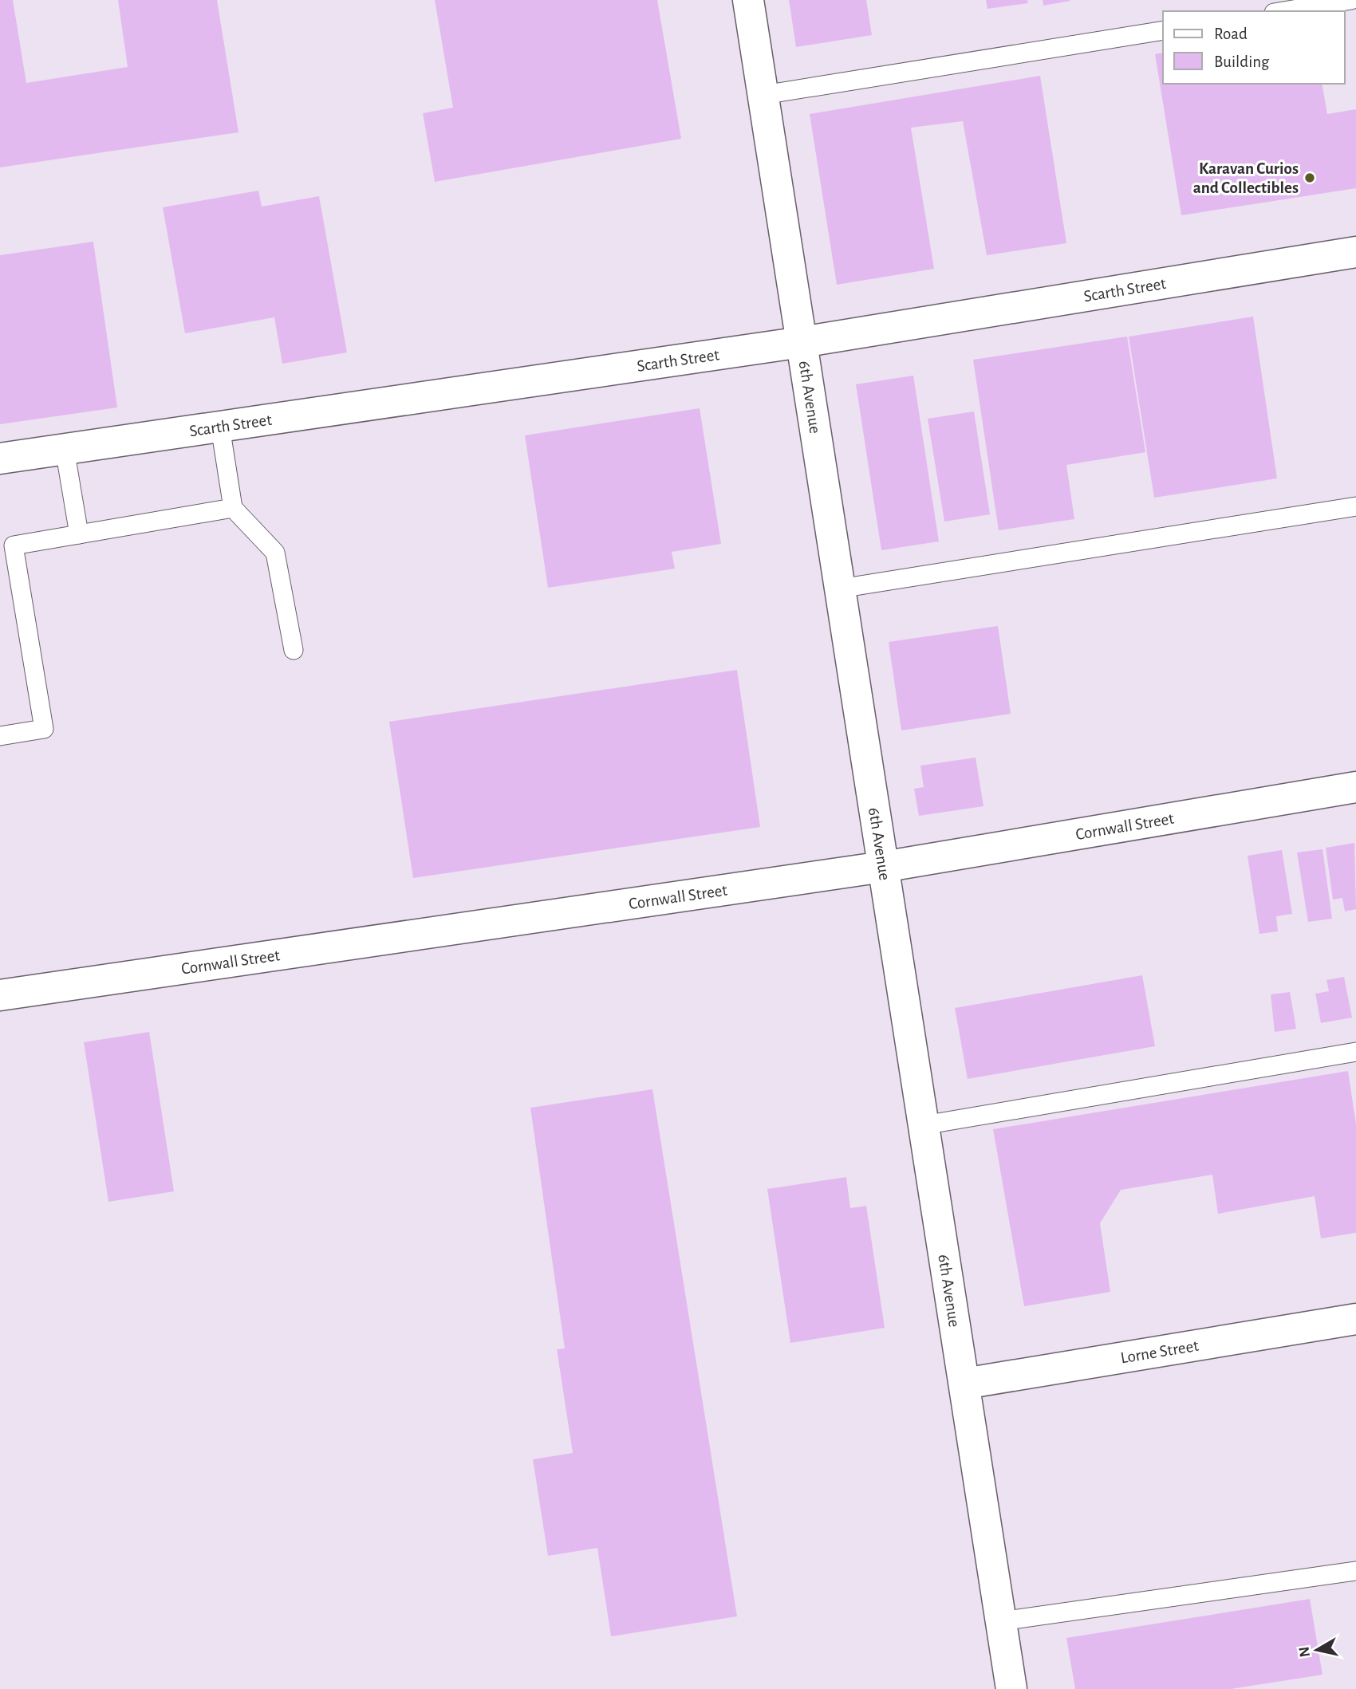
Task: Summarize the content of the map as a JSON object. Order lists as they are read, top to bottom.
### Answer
{
  "streets": {
    "street": [
      "Scarth Street",
      "6th Avenue",
      "Cornwall Street",
      "Lorne Street"
    ]
  },
  "crossings": [
    ["Scarth Street", "6th Avenue"],
    ["6th Avenue", "Cornwall Street"],
    ["6th Avenue", "Lorne Street"]
  ],
  "places": ["Karavan Curios and Collectibles"],
  "legend": ["Road", "Building"],
  "north": "left"
}
